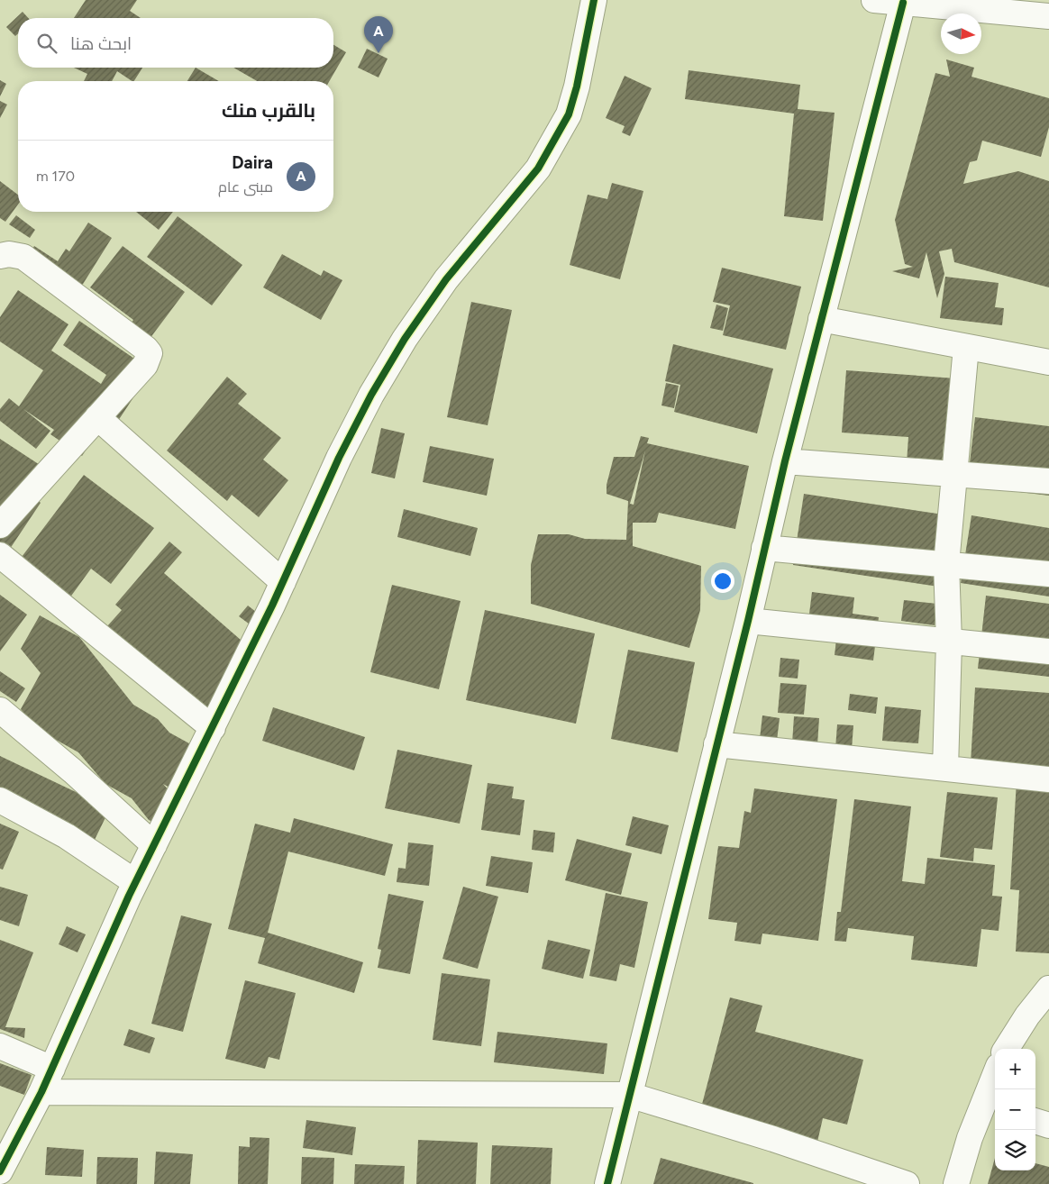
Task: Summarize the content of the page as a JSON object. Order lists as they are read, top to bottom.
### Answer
{
  "north": "right",
  "page": {
    "pins": "A",
    "search": "ابحث هنا",
    "heading": "بالقرب منك",
    "list": [
      {
        "mark": "A",
        "name": "Daira",
        "note": "مبنى عام",
        "value": "170 m"
      }
    ],
    "map_buttons": ["+", "−"]
  }
}
